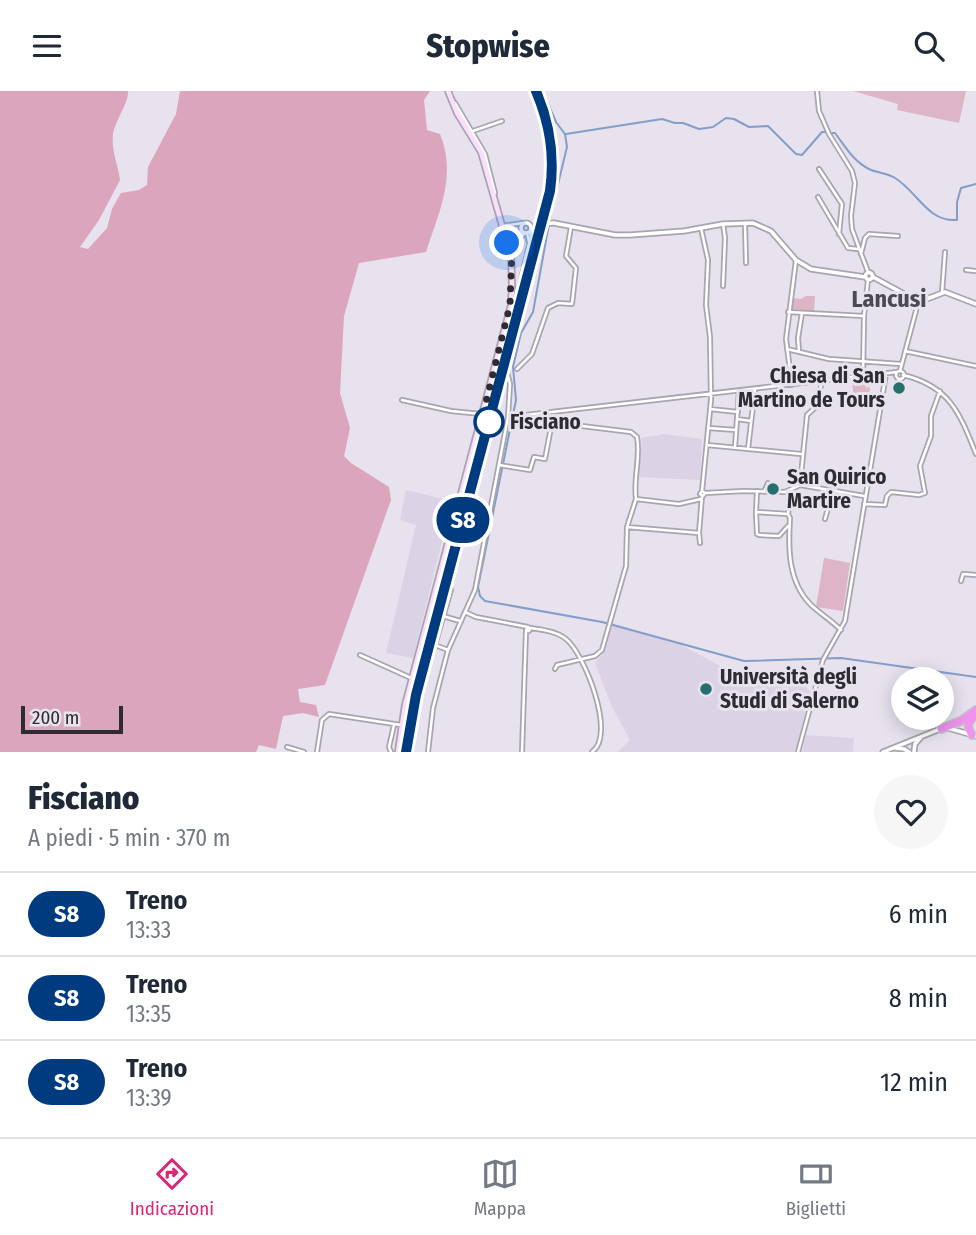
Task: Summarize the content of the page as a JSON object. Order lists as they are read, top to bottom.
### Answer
{
  "districts": ["Lancusi"],
  "places": [
    "Chiesa di San Martino de Tours",
    "Fisciano",
    "San Quirico Martire",
    "Università degli Studi di Salerno"
  ],
  "scale_bar": "200 m",
  "page": {
    "header": "Stopwise",
    "on_map": "S8",
    "scale": "200 m",
    "heading": ["Fisciano", "A piedi · 5 min · 370 m"],
    "list": [
      {
        "mark": "S8",
        "name": "Treno",
        "note": "13:33",
        "value": "6 min"
      },
      {
        "mark": "S8",
        "name": "Treno",
        "note": "13:35",
        "value": "8 min"
      },
      {
        "mark": "S8",
        "name": "Treno",
        "note": "13:39",
        "value": "12 min"
      }
    ],
    "tabs": ["Indicazioni", "Mappa", "Biglietti"]
  }
}
